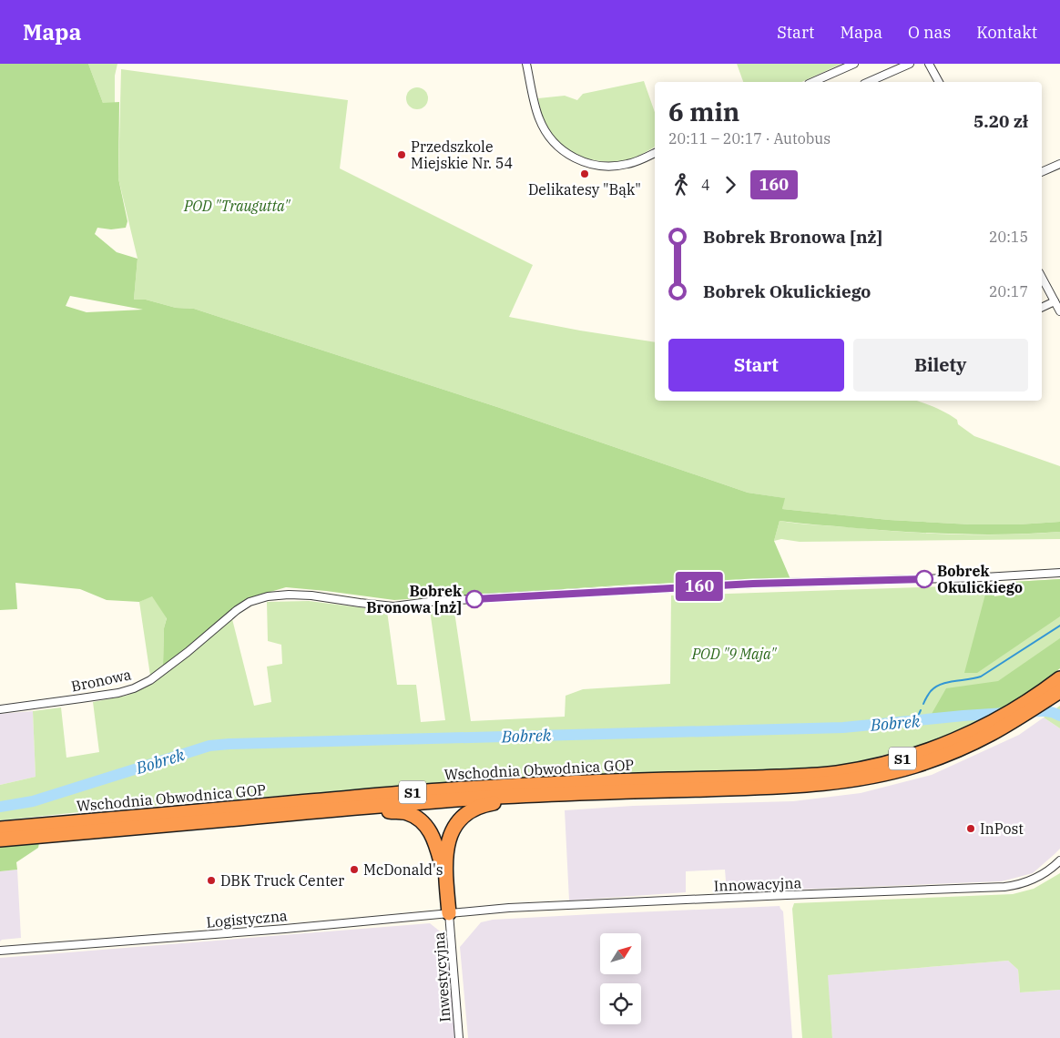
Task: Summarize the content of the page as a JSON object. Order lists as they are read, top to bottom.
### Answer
{
  "streets": {
    "highway": ["S1", "Wschodnia Obwodnica GOP"],
    "street": [
      "Bronowa",
      "Innowacyjna",
      "Logistyczna",
      "Inwestycyjna"
    ]
  },
  "crossings": [
    ["Innowacyjna", "Logistyczna"],
    ["Innowacyjna", "Inwestycyjna"],
    ["Logistyczna", "Inwestycyjna"]
  ],
  "water": ["Bobrek"],
  "parks": ["POD \"Traugutta\"", "POD \"9 Maja\""],
  "places": [
    "Przedszkole Miejskie Nr. 54",
    "Delikatesy \"Bąk\"",
    "Bobrek Okulickiego",
    "Bobrek Bronowa [nż]",
    "InPost",
    "McDonald's",
    "DBK Truck Center"
  ],
  "lines": ["bus line 160"],
  "north": "top right",
  "page": {
    "header": "Mapa",
    "nav": [
      "Start",
      "Mapa",
      "O nas",
      "Kontakt"
    ],
    "on_map": "160",
    "heading": ["6 min", "20:11 – 20:17 · Autobus", "5.20 zł"],
    "legs": ["4", "160"],
    "list": [
      {
        "name": "Bobrek Bronowa [nż]",
        "value": "20:15"
      },
      {
        "name": "Bobrek Okulickiego",
        "value": "20:17"
      }
    ],
    "buttons": ["Start", "Bilety"]
  }
}
